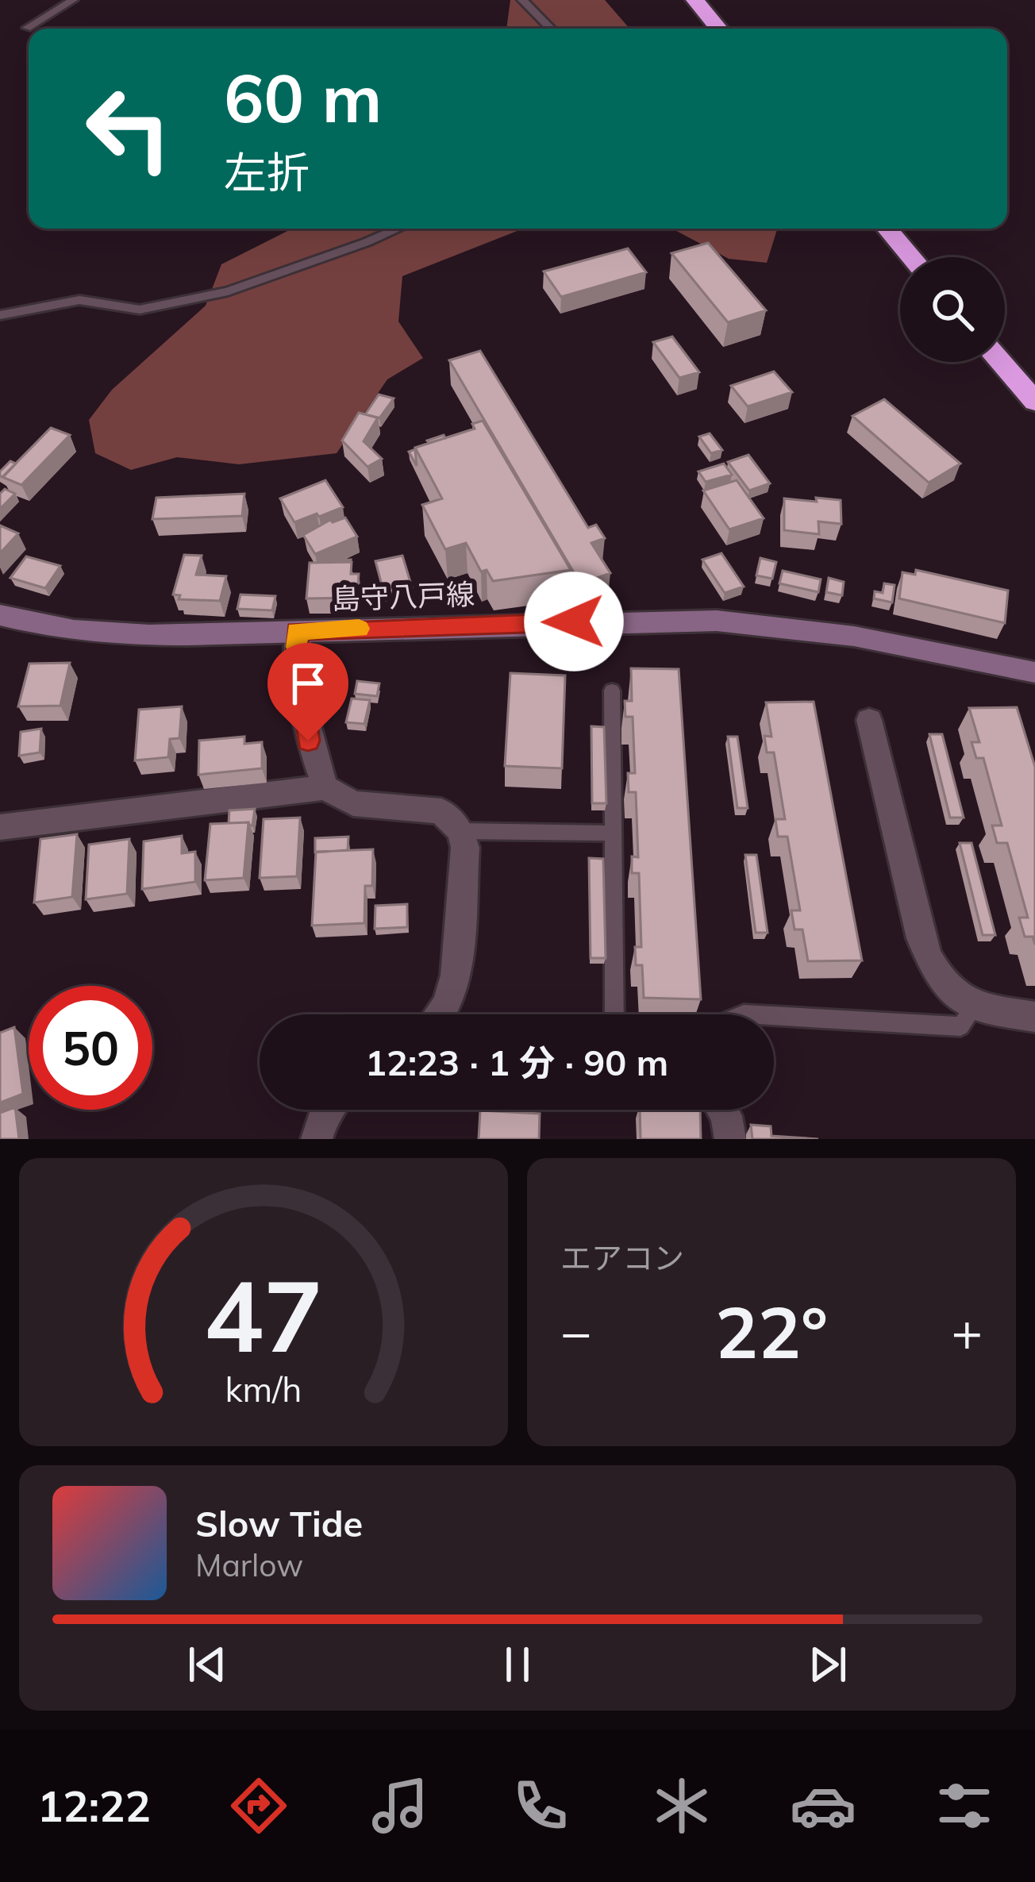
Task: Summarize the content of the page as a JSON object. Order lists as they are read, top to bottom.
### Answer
{
  "streets": {
    "main road": ["島守八戸線"]
  },
  "page": {
    "turn": ["60 m", "左折"],
    "limit": "50",
    "trip": "12:23 · 1 分 · 90 m",
    "tile": "エアコン",
    "heat": ["−", "22°", "+"],
    "song": ["Slow Tide", "Marlow"],
    "tabs": "12:22",
    "gauge": ["47", "km/h"]
  }
}
